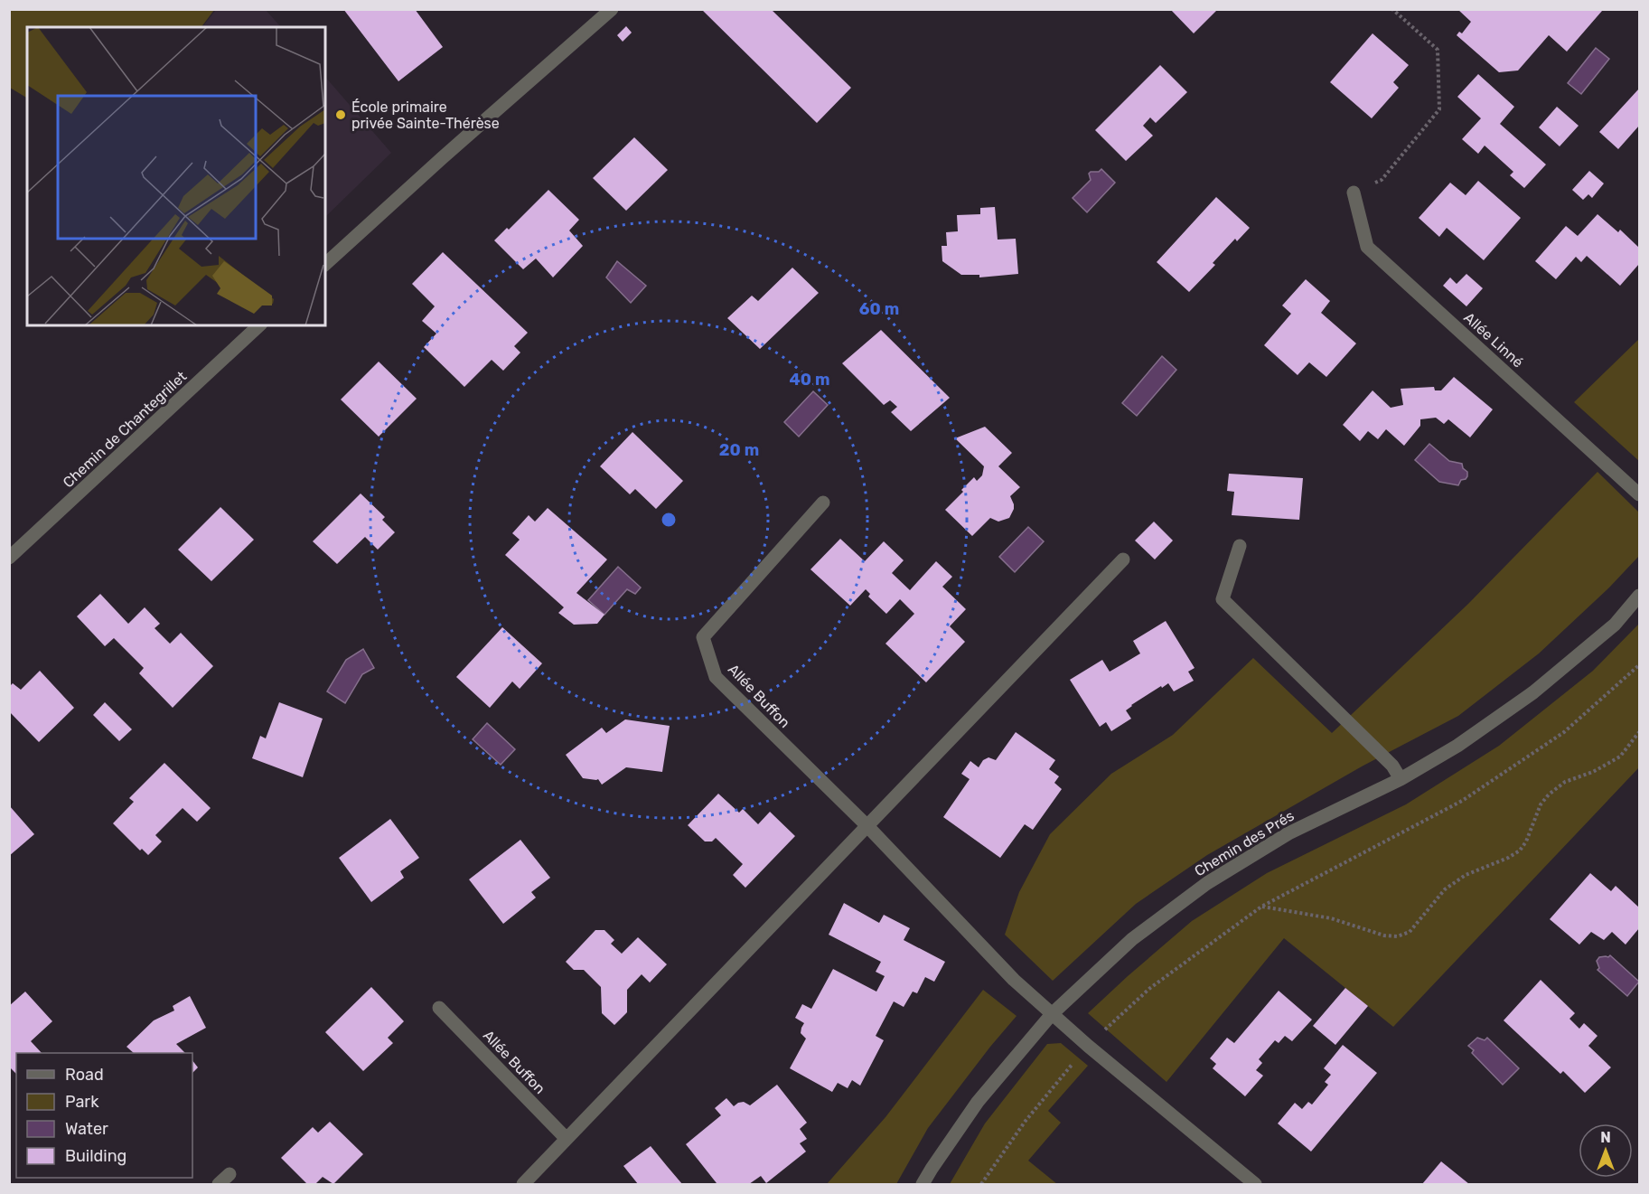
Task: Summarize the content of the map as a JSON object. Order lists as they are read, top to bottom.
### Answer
{
  "streets": {
    "street": [
      "Allée Linné",
      "Chemin de Chantegrillet",
      "Allée Buffon",
      "Chemin des Prés"
    ]
  },
  "crossings": [
    ["Allée Buffon", "Chemin des Prés"]
  ],
  "places": ["École primaire privée Sainte-Thérèse"],
  "legend": [
    "Road",
    "Park",
    "Water",
    "Building"
  ],
  "north": "top",
  "rings": ["60 m", "40 m", "20 m"]
}
